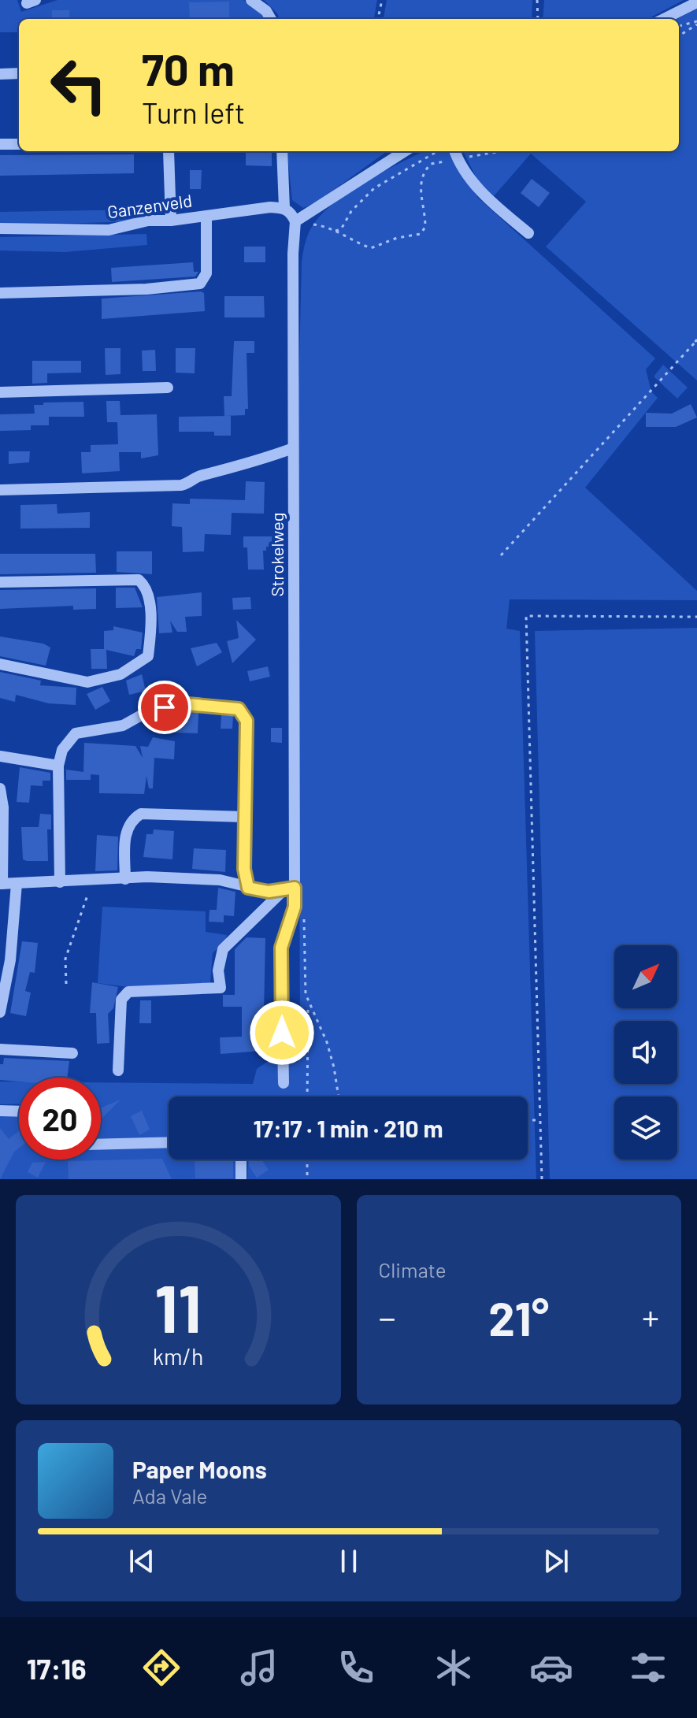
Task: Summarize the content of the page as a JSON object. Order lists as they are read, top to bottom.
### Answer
{
  "streets": {
    "street": ["Ganzenveld", "Strokelweg"]
  },
  "north": "top right",
  "page": {
    "turn": ["70 m", "Turn left"],
    "limit": "20",
    "trip": "17:17 · 1 min · 210 m",
    "tile": "Climate",
    "heat": ["−", "21°", "+"],
    "song": ["Paper Moons", "Ada Vale"],
    "tabs": "17:16",
    "gauge": ["11", "km/h"]
  }
}
